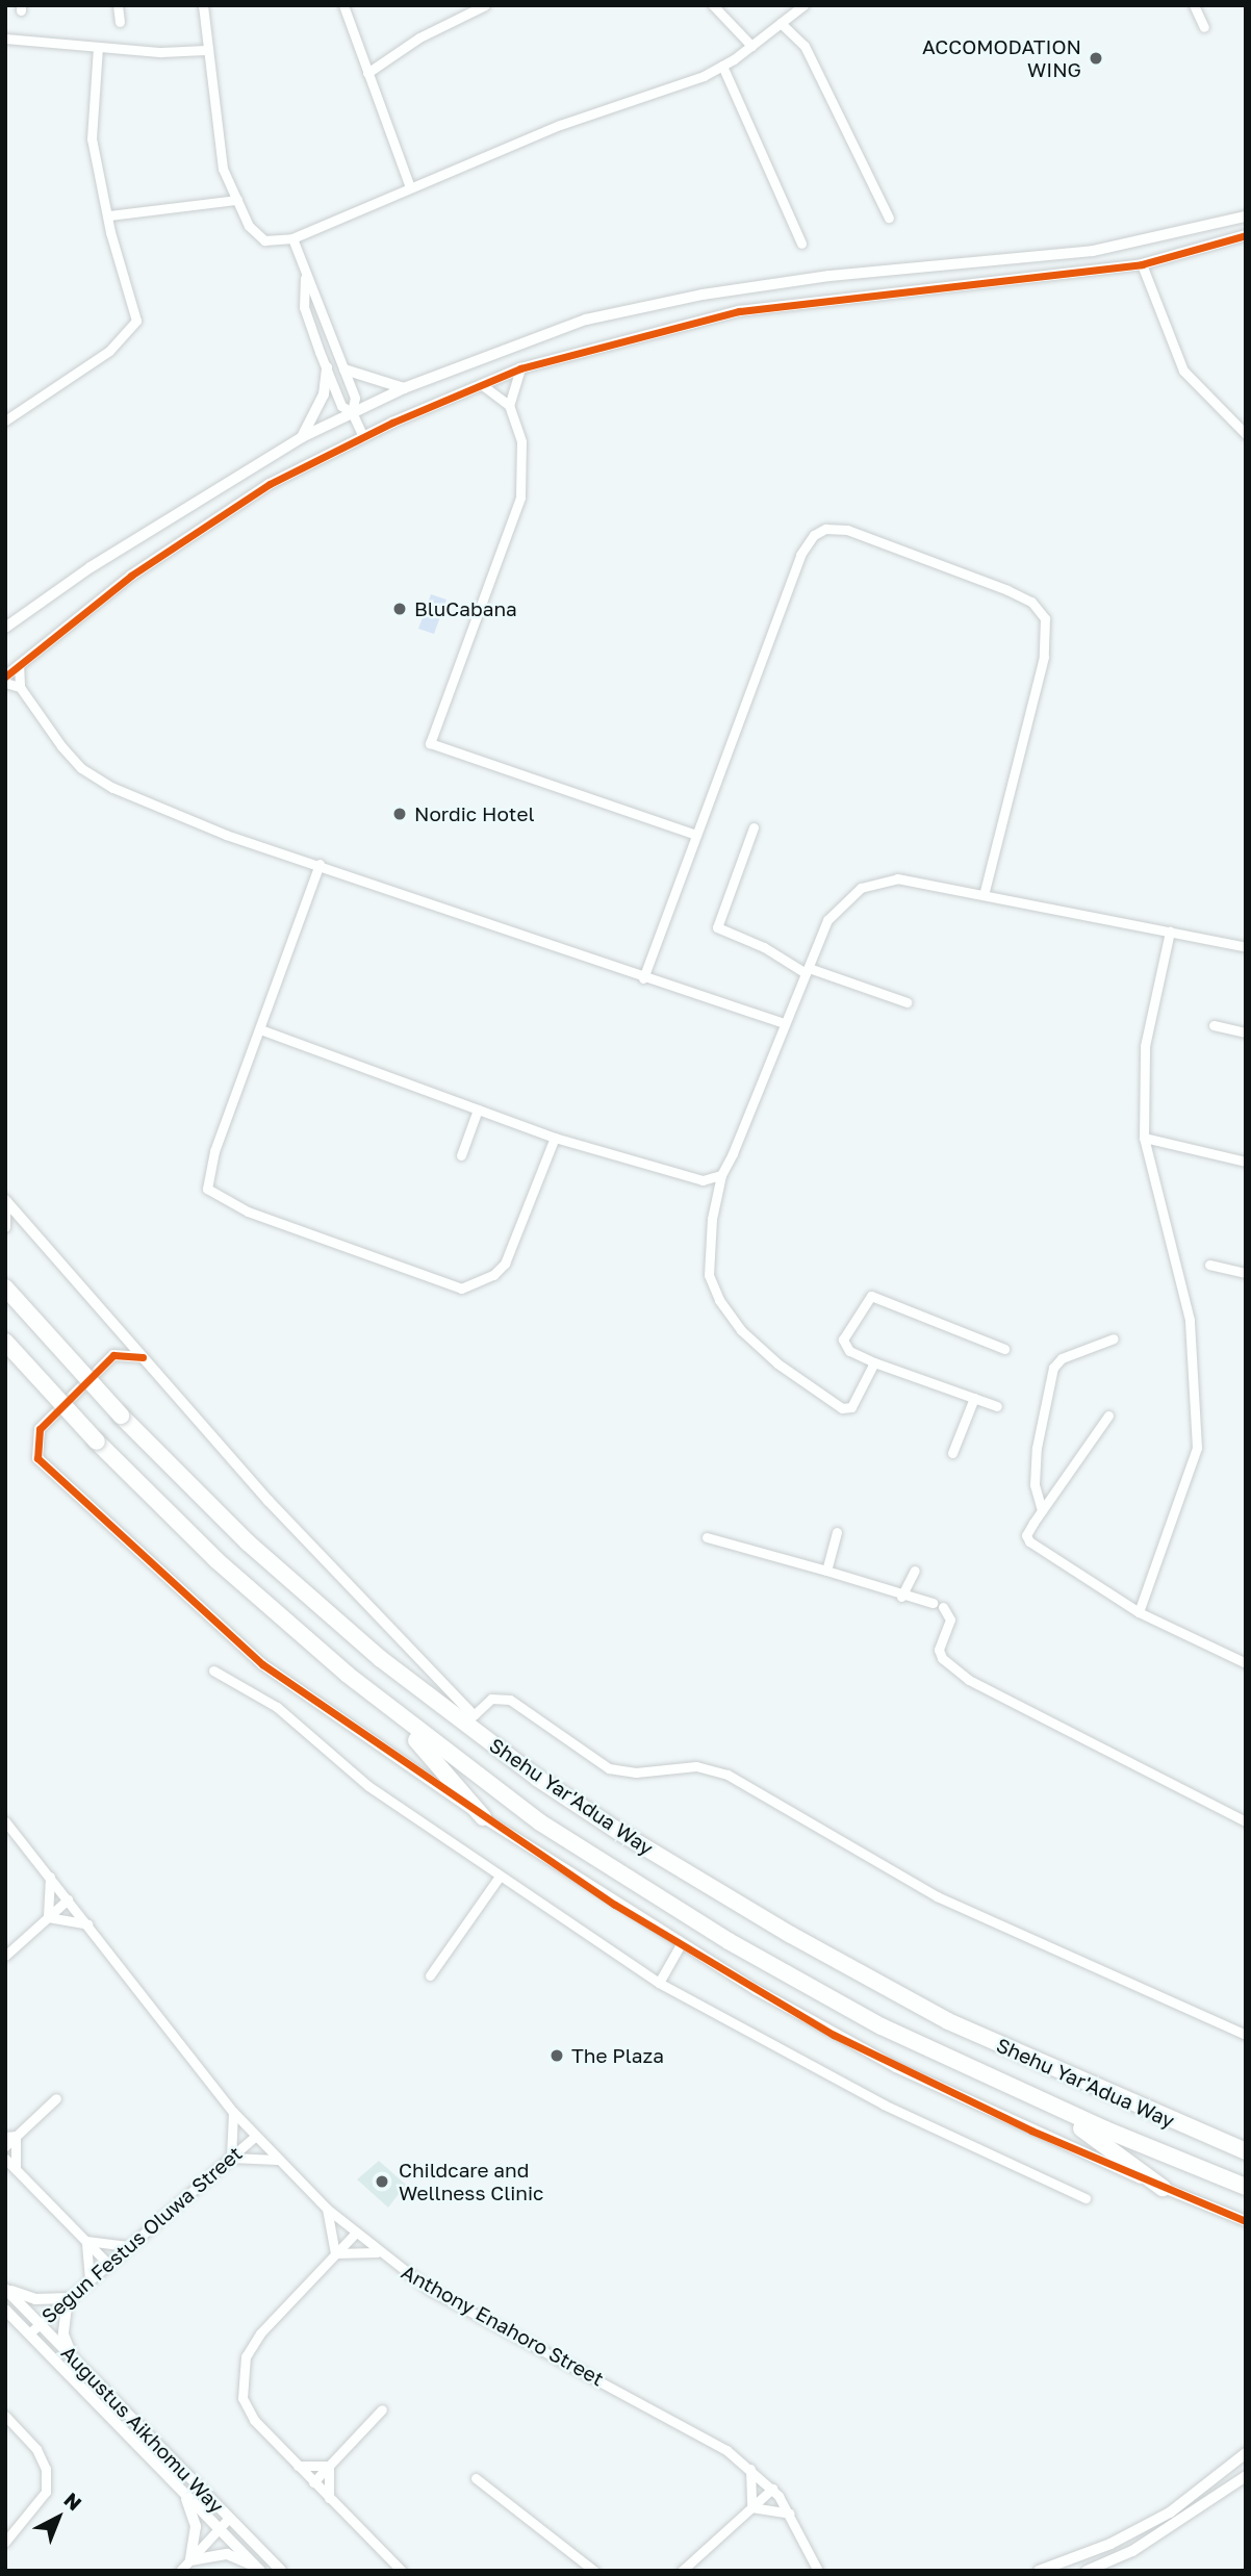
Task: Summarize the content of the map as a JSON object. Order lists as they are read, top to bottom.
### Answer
{
  "streets": {
    "highway": ["Shehu Yar'Adua Way"],
    "street": ["Segun Festus Oluwa Street", "Anthony Enahoro Street", "Augustus Aikhomu Way"]
  },
  "crossings": [
    ["Segun Festus Oluwa Street", "Anthony Enahoro Street"],
    ["Segun Festus Oluwa Street", "Augustus Aikhomu Way"]
  ],
  "places": [
    "ACCOMODATION WING",
    "BluCabana",
    "Nordic Hotel",
    "The Plaza",
    "Childcare and Wellness Clinic"
  ],
  "north": "top right"
}
